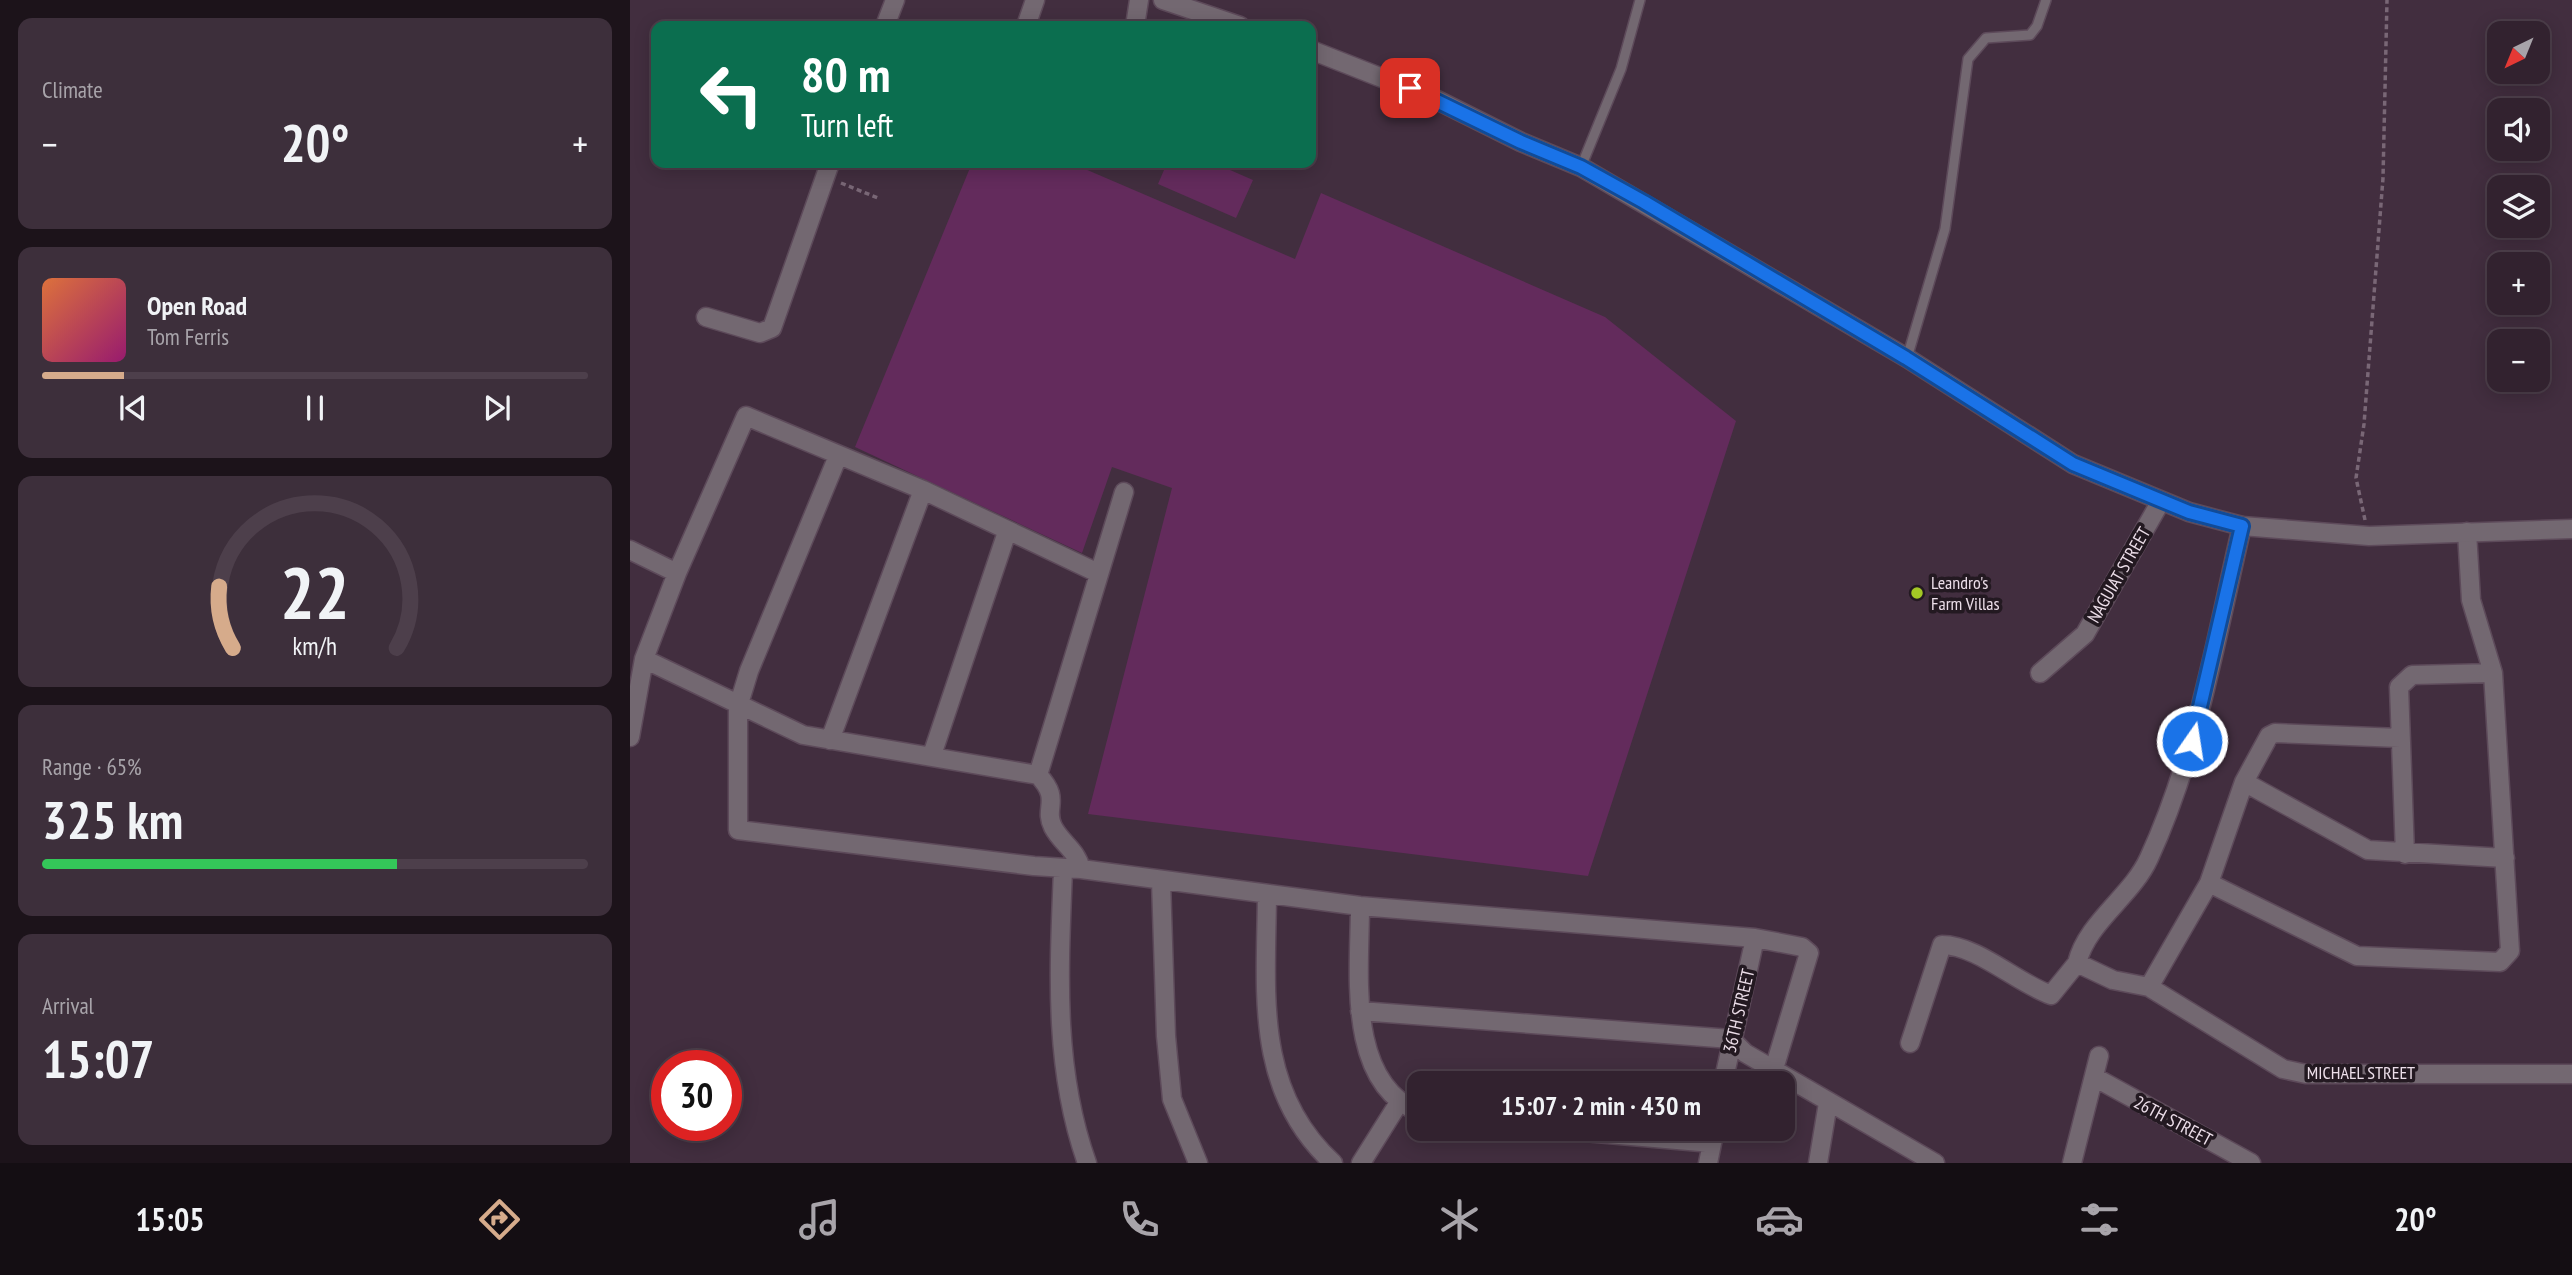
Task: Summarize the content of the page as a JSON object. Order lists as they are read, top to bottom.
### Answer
{
  "streets": {
    "street": [
      "NAGUIAT STREET",
      "36TH STREET",
      "MICHAEL STREET",
      "26TH STREET"
    ]
  },
  "places": ["Leandro's Farm Villas"],
  "north": "bottom left",
  "page": {
    "tile": [
      "Climate",
      ["Range · 65%", "325 km"],
      ["Arrival", "15:07"]
    ],
    "map_buttons": ["+", "−"],
    "turn": ["80 m", "Turn left"],
    "heat": ["−", "20°", "+"],
    "song": ["Open Road", "Tom Ferris"],
    "limit": "30",
    "trip": "15:07 · 2 min · 430 m",
    "tabs": ["15:05", "20°"],
    "gauge": ["22", "km/h"]
  }
}
